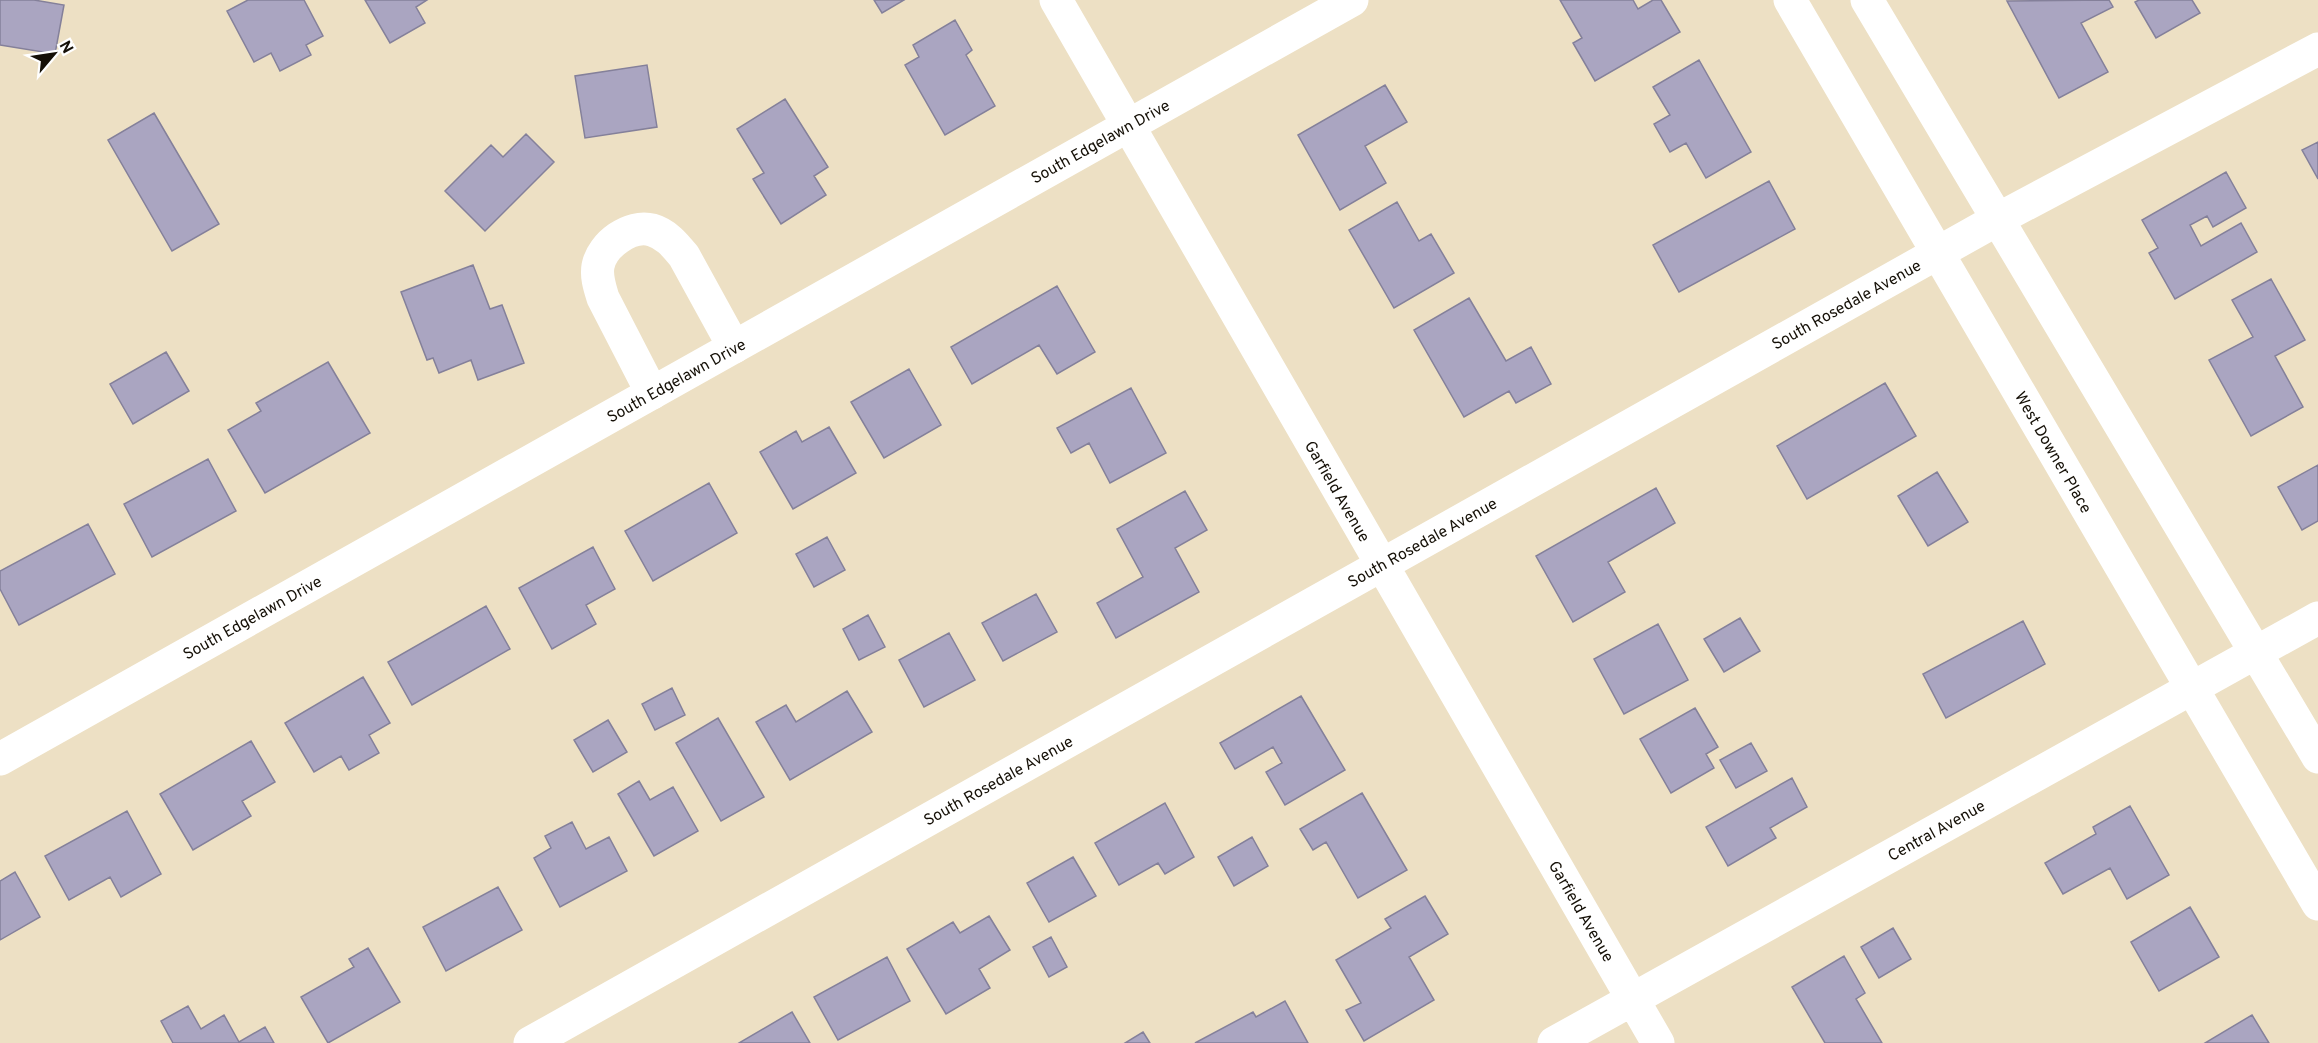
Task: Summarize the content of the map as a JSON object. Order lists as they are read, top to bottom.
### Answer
{
  "streets": {
    "street": [
      "South Edgelawn Drive",
      "South Rosedale Avenue",
      "West Downer Place",
      "Garfield Avenue",
      "Central Avenue"
    ]
  },
  "crossings": [
    ["South Edgelawn Drive", "Garfield Avenue"],
    ["South Rosedale Avenue", "West Downer Place"],
    ["South Rosedale Avenue", "Garfield Avenue"],
    ["West Downer Place", "Central Avenue"],
    ["Garfield Avenue", "Central Avenue"]
  ],
  "north": "top right"
}
